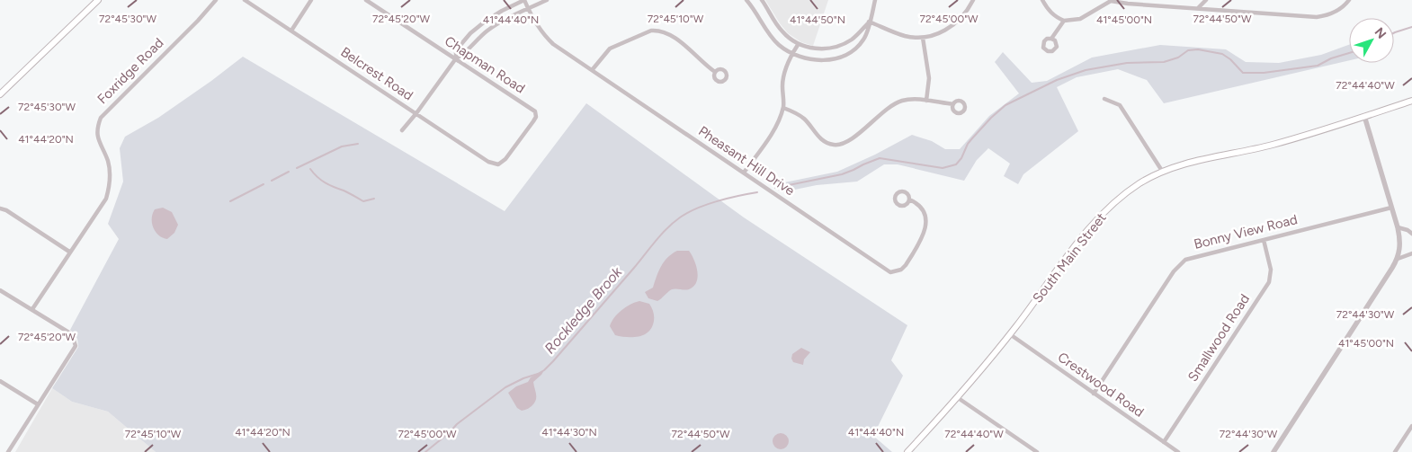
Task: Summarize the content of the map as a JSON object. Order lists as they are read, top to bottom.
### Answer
{
  "streets": {
    "main road": ["South Main Street"],
    "street": [
      "Chapman Road",
      "Foxridge Road",
      "Belcrest Road",
      "Pheasant Hill Drive",
      "Bonny View Road",
      "Smallwood Road",
      "Crestwood Road"
    ]
  },
  "crossings": [
    ["Chapman Road", "Belcrest Road"],
    ["Bonny View Road", "Smallwood Road"],
    ["Bonny View Road", "Crestwood Road"],
    ["South Main Street", "Crestwood Road"],
    ["Smallwood Road", "Crestwood Road"]
  ],
  "water": ["Rockledge Brook"],
  "north": "top right",
  "coordinates": [
    "72°45'30\"W",
    "72°45'20\"W",
    "72°45'10\"W",
    "72°45'00\"W",
    "72°44'50\"W",
    "41°44'40\"N",
    "41°44'50\"N",
    "41°45'00\"N",
    "72°44'40\"W",
    "41°44'20\"N",
    "72°44'30\"W",
    "41°44'30\"N"
  ]
}
